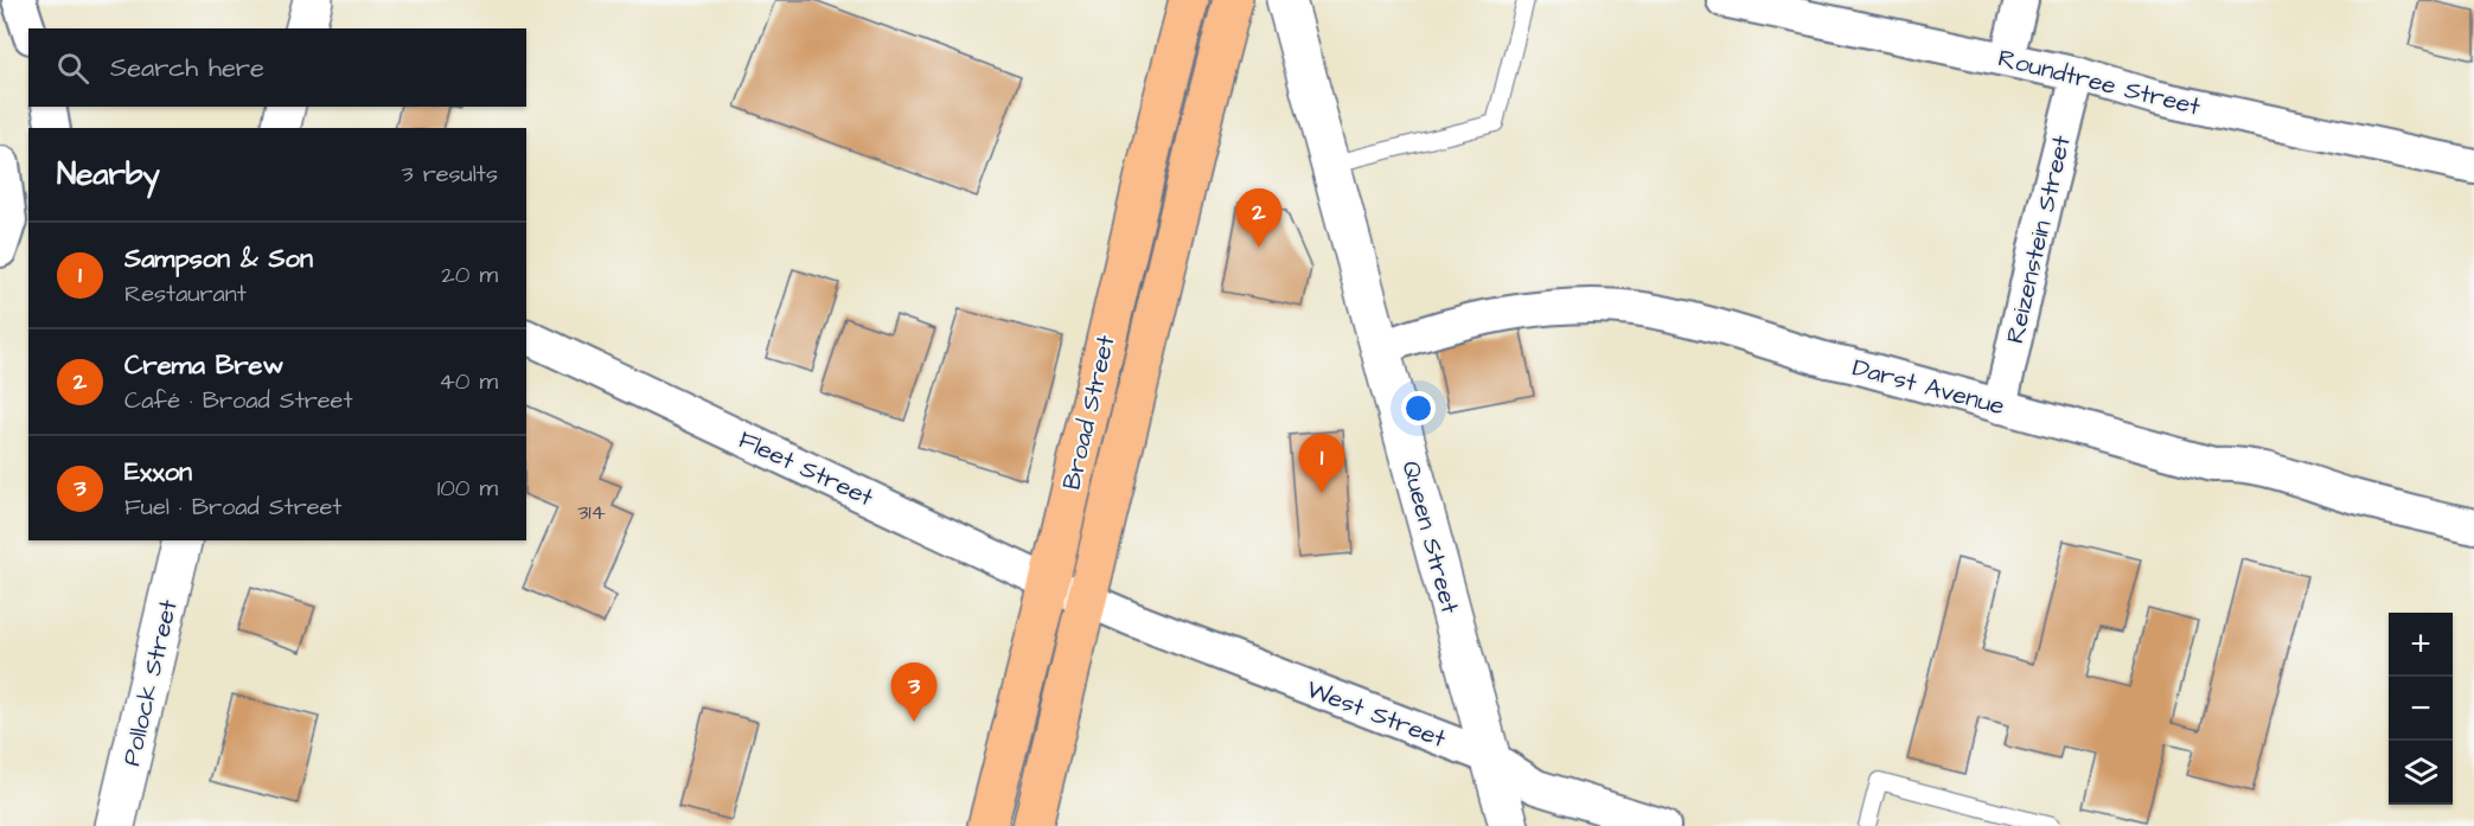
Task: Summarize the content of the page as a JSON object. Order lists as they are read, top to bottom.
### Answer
{
  "streets": {
    "main road": ["Broad Street"],
    "street": [
      "Roundtree Street",
      "Reizenstein Street",
      "Darst Avenue",
      "Fleet Street",
      "Queen Street",
      "Pollock Street",
      "West Street"
    ]
  },
  "crossings": [
    ["Roundtree Street", "Reizenstein Street"],
    ["Reizenstein Street", "Darst Avenue"],
    ["Darst Avenue", "Queen Street"],
    ["Broad Street", "Fleet Street"],
    ["Broad Street", "West Street"],
    ["Fleet Street", "West Street"],
    ["Queen Street", "West Street"]
  ],
  "house_numbers": ["314"],
  "page": {
    "search": "Search here",
    "heading": ["Nearby", "3 results"],
    "pins": ["2", "1", "3"],
    "list": [
      {
        "mark": "1",
        "name": "Sampson & Son",
        "note": "Restaurant",
        "value": "20 m"
      },
      {
        "mark": "2",
        "name": "Crema Brew",
        "note": "Café · Broad Street",
        "value": "40 m"
      },
      {
        "mark": "3",
        "name": "Exxon",
        "note": "Fuel · Broad Street",
        "value": "100 m"
      }
    ],
    "map_buttons": ["+", "−"]
  }
}
